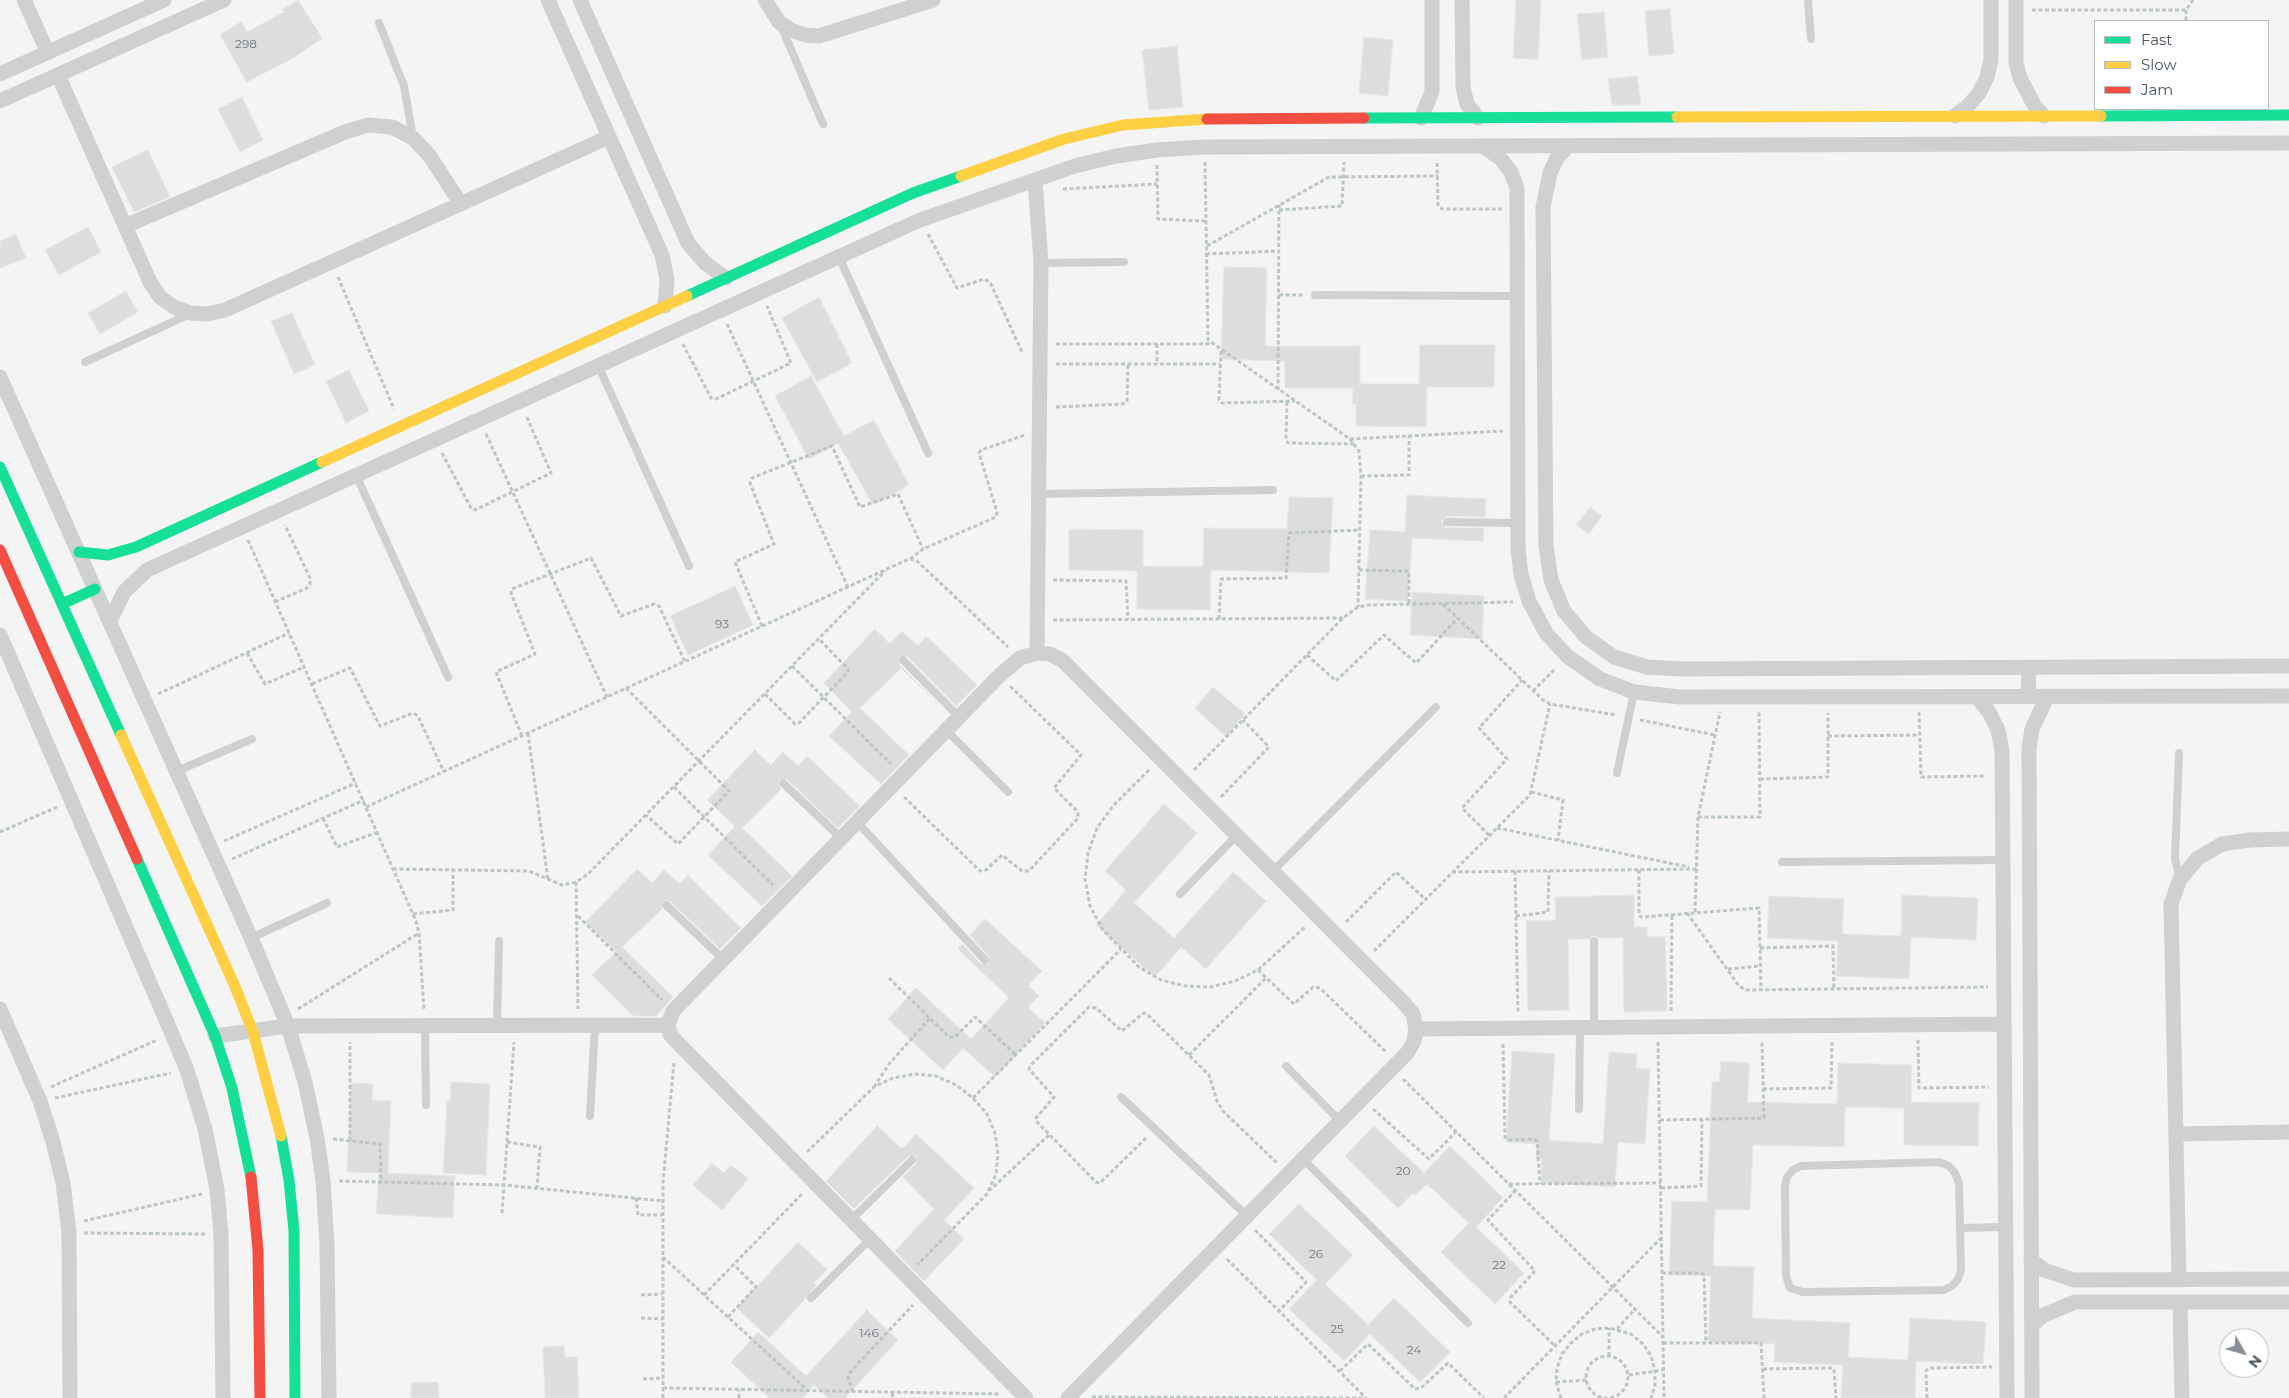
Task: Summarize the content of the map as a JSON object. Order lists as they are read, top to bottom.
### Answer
{
  "house_numbers": [
    "298",
    "93",
    "20",
    "26",
    "22",
    "25",
    "146",
    "24"
  ],
  "legend": ["Fast", "Slow", "Jam"],
  "north": "bottom right"
}
